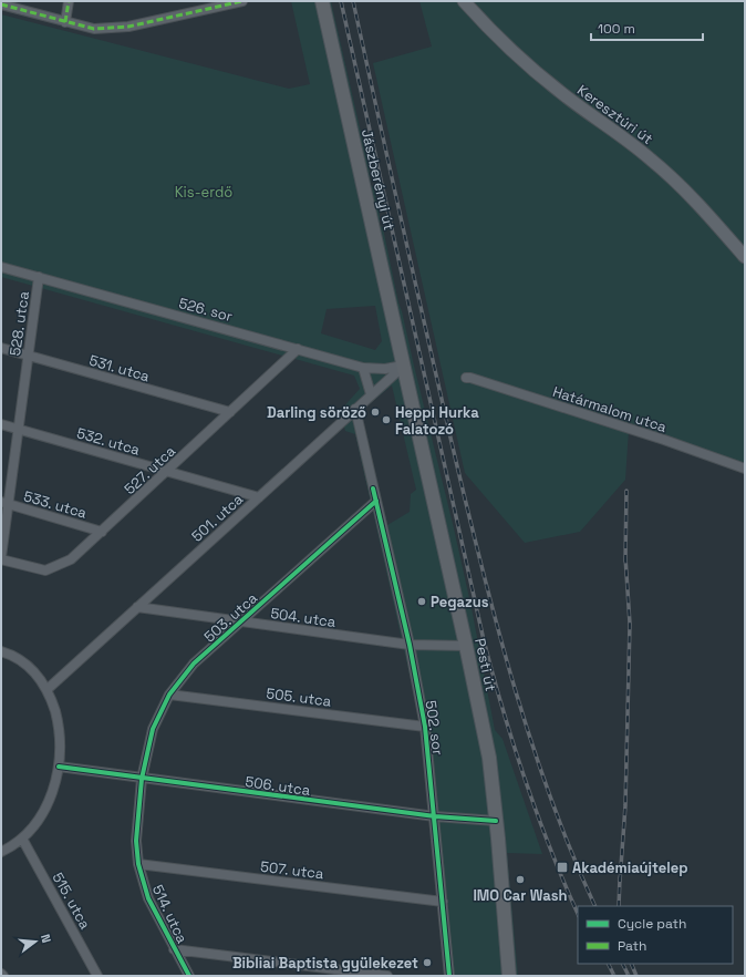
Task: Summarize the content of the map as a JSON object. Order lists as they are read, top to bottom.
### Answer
{
  "streets": {
    "main road": ["Keresztúri út", "Jászberényi út", "Pesti út"],
    "street": [
      "526. sor",
      "528. utca",
      "531. utca",
      "Határmalom utca",
      "532. utca",
      "527. utca",
      "533. utca",
      "501. utca",
      "503. utca",
      "504. utca",
      "505. utca",
      "502. sor",
      "506. utca",
      "507. utca",
      "515. utca",
      "514. utca"
    ]
  },
  "crossings": [
    ["Jászberényi út", "526. sor"],
    ["Jászberényi út", "501. utca"],
    ["Jászberényi út", "Pesti út"],
    ["526. sor", "528. utca"],
    ["526. sor", "527. utca"],
    ["526. sor", "501. utca"],
    ["526. sor", "Pesti út"],
    ["528. utca", "531. utca"],
    ["528. utca", "532. utca"],
    ["528. utca", "527. utca"],
    ["528. utca", "533. utca"],
    ["531. utca", "527. utca"],
    ["532. utca", "527. utca"],
    ["532. utca", "501. utca"],
    ["527. utca", "533. utca"],
    ["501. utca", "504. utca"],
    ["501. utca", "Pesti út"],
    ["501. utca", "502. sor"],
    ["503. utca", "504. utca"],
    ["503. utca", "505. utca"],
    ["503. utca", "502. sor"],
    ["503. utca", "506. utca"],
    ["503. utca", "514. utca"],
    ["504. utca", "Pesti út"],
    ["504. utca", "502. sor"],
    ["Pesti út", "506. utca"],
    ["505. utca", "502. sor"],
    ["502. sor", "506. utca"],
    ["502. sor", "507. utca"],
    ["506. utca", "514. utca"],
    ["507. utca", "514. utca"]
  ],
  "parks": ["Kis-erdő"],
  "places": {
    "other": [
      "Darling söröző",
      "Heppi Hurka Falatozó",
      "Pegazus",
      "IMO Car Wash",
      "Bibliai Baptista gyülekezet"
    ],
    "transit": ["Akadémiaújtelep"]
  },
  "legend": ["Cycle path", "Path"],
  "scale_bar": "100 m",
  "north": "right"
}
